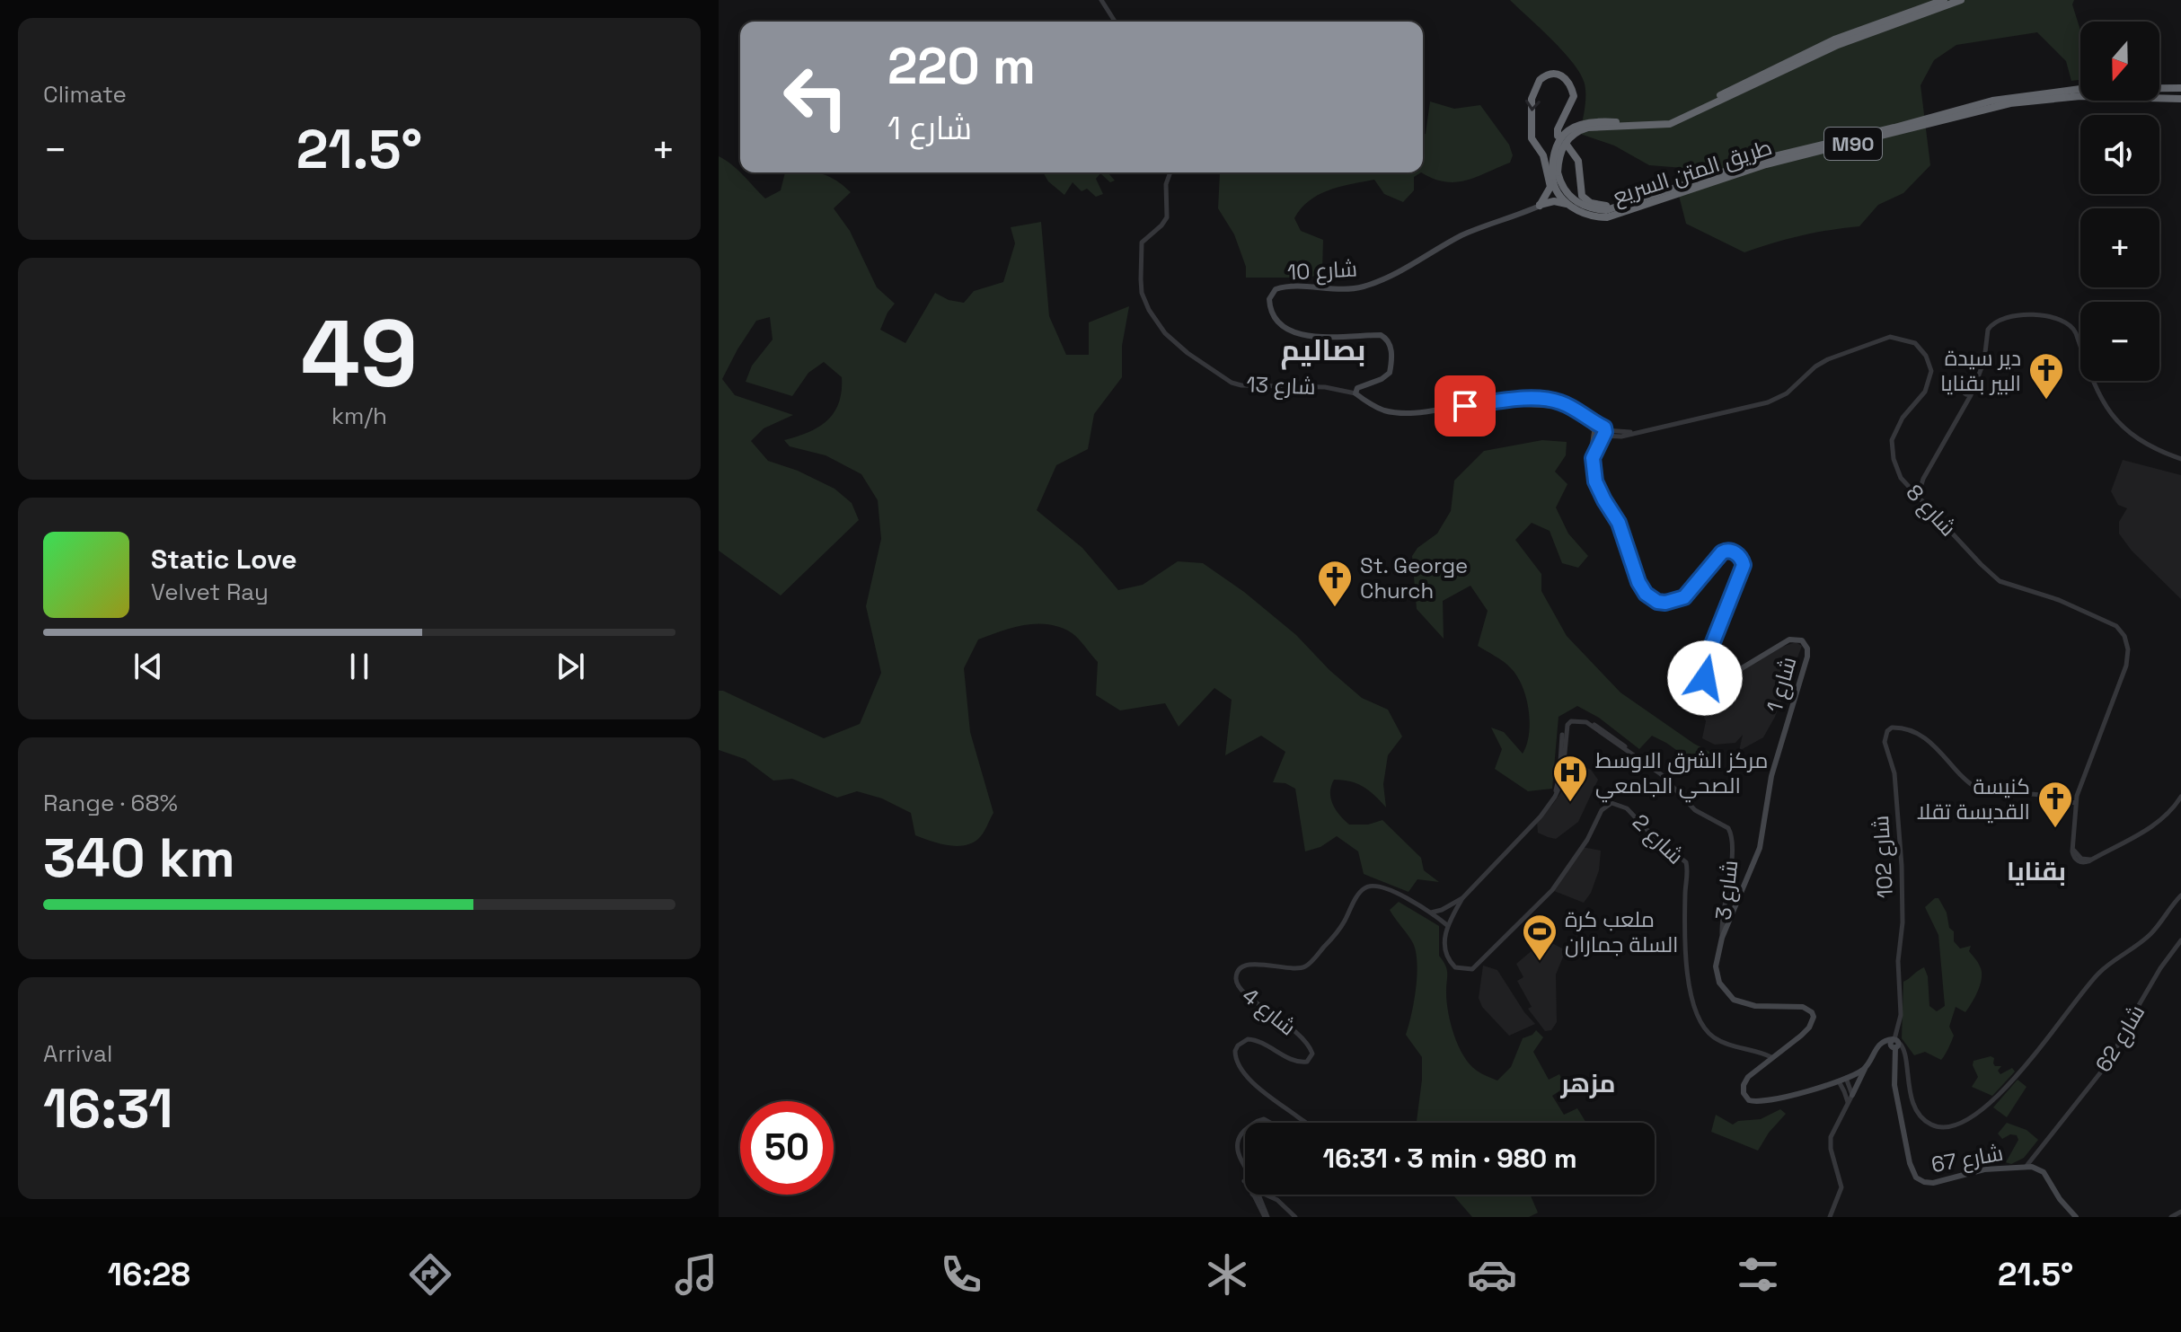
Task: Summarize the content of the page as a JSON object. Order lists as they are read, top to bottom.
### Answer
{
  "streets": {
    "highway": ["M90", "طريق المتن السريع"],
    "main road": ["شارع 10", "شارع 1", "شارع 67"],
    "street": [
      "شارع 13",
      "شارع 8",
      "شارع 2",
      "شارع 102",
      "شارع 3",
      "شارع 4",
      "شارع 62"
    ]
  },
  "crossings": [
    ["شارع 10", "شارع 13"],
    ["شارع 8", "شارع 1"],
    ["شارع 8", "شارع 102"],
    ["شارع 1", "شارع 2"],
    ["شارع 1", "شارع 3"],
    ["شارع 102", "شارع 67"],
    ["شارع 62", "شارع 67"]
  ],
  "districts": ["بصاليم", "بقنايا", "مزهر"],
  "places": {
    "church": ["دير سيدة البير بقنايا", "St. George Church", "كنيسة القديسة تقلا"],
    "hospital": ["مركز الشرق الاوسط الصحي الجامعي"],
    "sports": ["ملعب كرة السلة جماران"]
  },
  "north": "bottom",
  "page": {
    "tile": [
      "Climate",
      ["49", "km/h"],
      ["Range · 68%", "340 km"],
      ["Arrival", "16:31"]
    ],
    "map_buttons": ["+", "−"],
    "turn": ["220 m", "شارع 1"],
    "heat": ["−", "21.5°", "+"],
    "song": ["Static Love", "Velvet Ray"],
    "limit": "50",
    "trip": "16:31 · 3 min · 980 m",
    "tabs": ["16:28", "21.5°"]
  }
}
